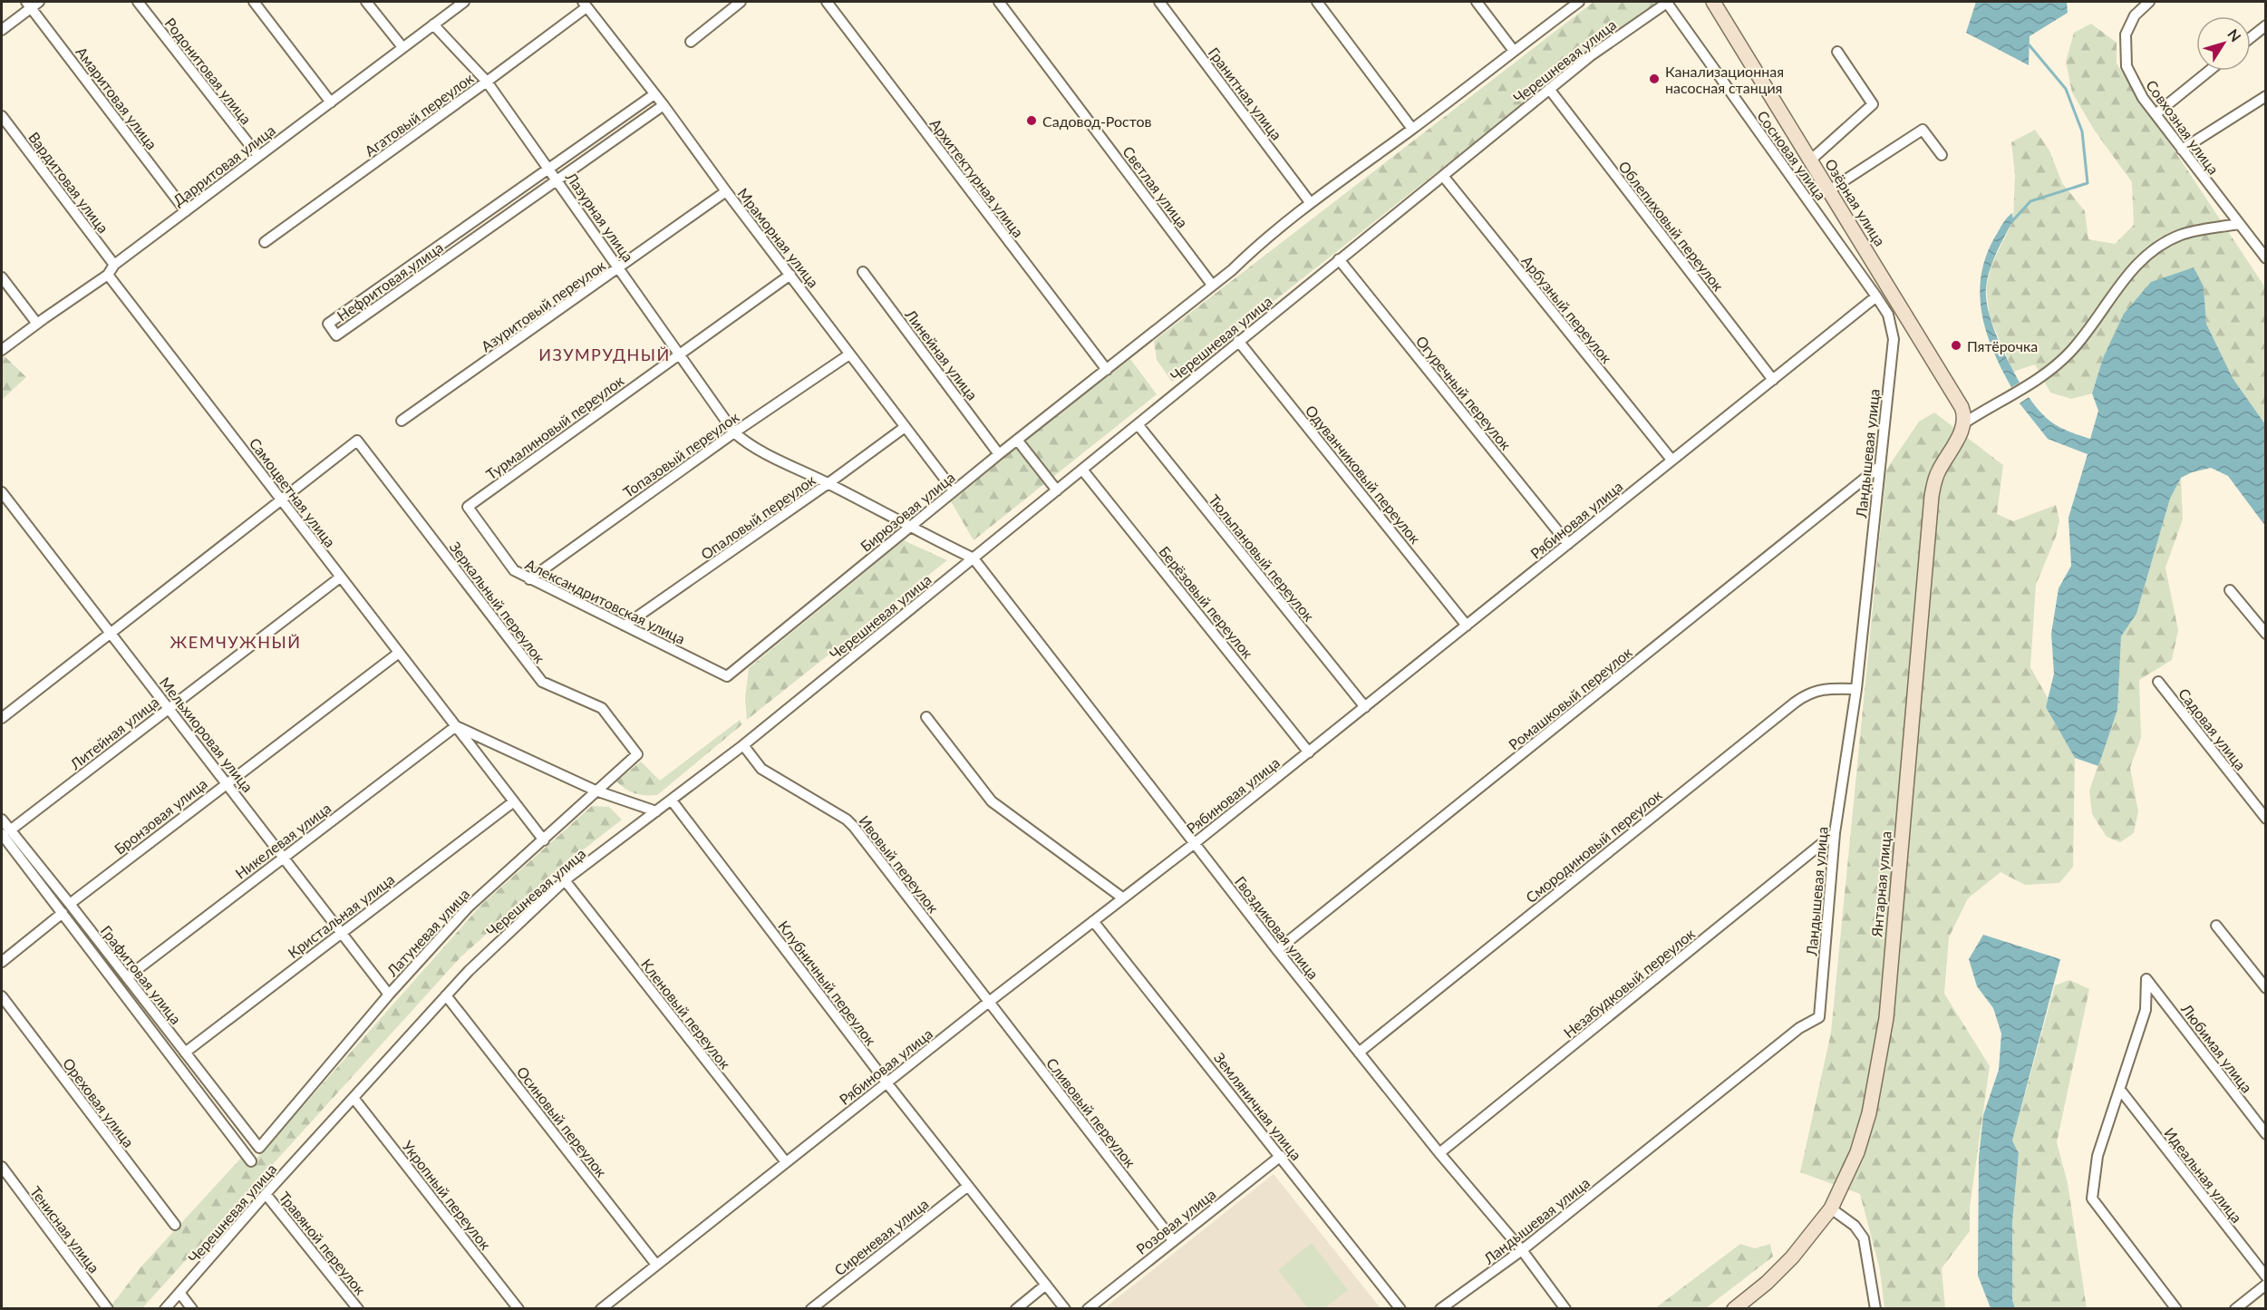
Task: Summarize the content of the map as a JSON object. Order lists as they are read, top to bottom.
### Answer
{
  "streets": {
    "street": [
      "Черешневая улица",
      "Родонитовая улица",
      "Гранитная улица",
      "Амаритовая улица",
      "Агатовый переулок",
      "Совхозная улица",
      "Сосновая улица",
      "Дарритовая улица",
      "Архитектурная улица",
      "Вардитовая улица",
      "Светлая улица",
      "Озёрная улица",
      "Лазурная улица",
      "Облепиховый переулок",
      "Мраморная улица",
      "Нефритовая улица",
      "Азуритовый переулок",
      "Арбузный переулок",
      "Линейная улица",
      "Огуречный переулок",
      "Турмалиновый переулок",
      "Ландышевая улица",
      "Топазовый переулок",
      "Одуванчиковый переулок",
      "Самоцветная улица",
      "Бирюзовая улица",
      "Опаловый переулок",
      "Рябиновая улица",
      "Тюльпановый переулок",
      "Александритовская улица",
      "Зеркальный переулок",
      "Берёзовый переулок",
      "Ромашковый переулок",
      "Садовая улица",
      "Литейная улица",
      "Мельхиоровая улица",
      "Бронзовая улица",
      "Никелевая улица",
      "Смородиновый переулок",
      "Ивовый переулок",
      "Янтарная улица",
      "Кристальная улица",
      "Гвоздиковая улица",
      "Латуневая улица",
      "Графитовая улица",
      "Клубничный переулок",
      "Незабудковый переулок",
      "Кленовый переулок",
      "Любимая улица",
      "Ореховая улица",
      "Земляничная улица",
      "Сливовый переулок",
      "Осиновый переулок",
      "Идеальная улица",
      "Укропный переулок",
      "Розовая улица",
      "Тенисная улица",
      "Сиреневая улица",
      "Травяной переулок"
    ]
  },
  "crossings": [
    ["Черешневая улица", "Сосновая улица"],
    ["Черешневая улица", "Лазурная улица"],
    ["Черешневая улица", "Облепиховый переулок"],
    ["Черешневая улица", "Арбузный переулок"],
    ["Черешневая улица", "Огуречный переулок"],
    ["Черешневая улица", "Одуванчиковый переулок"],
    ["Черешневая улица", "Самоцветная улица"],
    ["Черешневая улица", "Тюльпановый переулок"],
    ["Черешневая улица", "Берёзовый переулок"],
    ["Черешневая улица", "Ивовый переулок"],
    ["Черешневая улица", "Гвоздиковая улица"],
    ["Черешневая улица", "Клубничный переулок"],
    ["Черешневая улица", "Кленовый переулок"],
    ["Черешневая улица", "Осиновый переулок"],
    ["Черешневая улица", "Укропный переулок"],
    ["Черешневая улица", "Травяной переулок"],
    ["Родонитовая улица", "Дарритовая улица"],
    ["Гранитная улица", "Бирюзовая улица"],
    ["Амаритовая улица", "Дарритовая улица"],
    ["Агатовый переулок", "Лазурная улица"],
    ["Агатовый переулок", "Мраморная улица"],
    ["Сосновая улица", "Ландышевая улица"],
    ["Сосновая улица", "Рябиновая улица"],
    ["Дарритовая улица", "Вардитовая улица"],
    ["Дарритовая улица", "Лазурная улица"],
    ["Дарритовая улица", "Самоцветная улица"],
    ["Архитектурная улица", "Бирюзовая улица"],
    ["Светлая улица", "Бирюзовая улица"],
    ["Озёрная улица", "Янтарная улица"],
    ["Лазурная улица", "Нефритовая улица"],
    ["Лазурная улица", "Азуритовый переулок"],
    ["Лазурная улица", "Турмалиновый переулок"],
    ["Лазурная улица", "Топазовый переулок"],
    ["Лазурная улица", "Бирюзовая улица"],
    ["Лазурная улица", "Опаловый переулок"],
    ["Лазурная улица", "Гвоздиковая улица"],
    ["Облепиховый переулок", "Рябиновая улица"],
    ["Мраморная улица", "Нефритовая улица"],
    ["Мраморная улица", "Азуритовый переулок"],
    ["Мраморная улица", "Турмалиновый переулок"],
    ["Мраморная улица", "Топазовый переулок"],
    ["Мраморная улица", "Бирюзовая улица"],
    ["Мраморная улица", "Опаловый переулок"],
    ["Арбузный переулок", "Рябиновая улица"],
    ["Линейная улица", "Бирюзовая улица"],
    ["Огуречный переулок", "Рябиновая улица"],
    ["Турмалиновый переулок", "Александритовская улица"],
    ["Ландышевая улица", "Рябиновая улица"],
    ["Ландышевая улица", "Ромашковый переулок"],
    ["Ландышевая улица", "Смородиновый переулок"],
    ["Ландышевая улица", "Гвоздиковая улица"],
    ["Ландышевая улица", "Незабудковый переулок"],
    ["Топазовый переулок", "Александритовская улица"],
    ["Одуванчиковый переулок", "Рябиновая улица"],
    ["Самоцветная улица", "Зеркальный переулок"],
    ["Самоцветная улица", "Литейная улица"],
    ["Самоцветная улица", "Бронзовая улица"],
    ["Самоцветная улица", "Никелевая улица"],
    ["Самоцветная улица", "Кристальная улица"],
    ["Самоцветная улица", "Латуневая улица"],
    ["Бирюзовая улица", "Александритовская улица"],
    ["Опаловый переулок", "Александритовская улица"],
    ["Рябиновая улица", "Тюльпановый переулок"],
    ["Рябиновая улица", "Берёзовый переулок"],
    ["Рябиновая улица", "Ивовый переулок"],
    ["Рябиновая улица", "Гвоздиковая улица"],
    ["Рябиновая улица", "Клубничный переулок"],
    ["Рябиновая улица", "Кленовый переулок"],
    ["Рябиновая улица", "Земляничная улица"],
    ["Рябиновая улица", "Сливовый переулок"],
    ["Рябиновая улица", "Осиновый переулок"],
    ["Зеркальный переулок", "Латуневая улица"],
    ["Ромашковый переулок", "Гвоздиковая улица"],
    ["Литейная улица", "Мельхиоровая улица"],
    ["Литейная улица", "Графитовая улица"],
    ["Мельхиоровая улица", "Бронзовая улица"],
    ["Мельхиоровая улица", "Никелевая улица"],
    ["Мельхиоровая улица", "Кристальная улица"],
    ["Мельхиоровая улица", "Латуневая улица"],
    ["Бронзовая улица", "Графитовая улица"],
    ["Никелевая улица", "Графитовая улица"],
    ["Смородиновый переулок", "Гвоздиковая улица"],
    ["Ивовый переулок", "Сливовый переулок"],
    ["Кристальная улица", "Графитовая улица"],
    ["Гвоздиковая улица", "Незабудковый переулок"],
    ["Латуневая улица", "Графитовая улица"],
    ["Клубничный переулок", "Сиреневая улица"],
    ["Любимая улица", "Идеальная улица"],
    ["Земляничная улица", "Розовая улица"],
    ["Сливовый переулок", "Розовая улица"]
  ],
  "districts": ["ИЗУМРУДНЫЙ", "ЖЕМЧУЖНЫЙ"],
  "places": ["Канализационная насосная станция", "Садовод-Ростов", "Пятёрочка"],
  "north": "top right"
}
